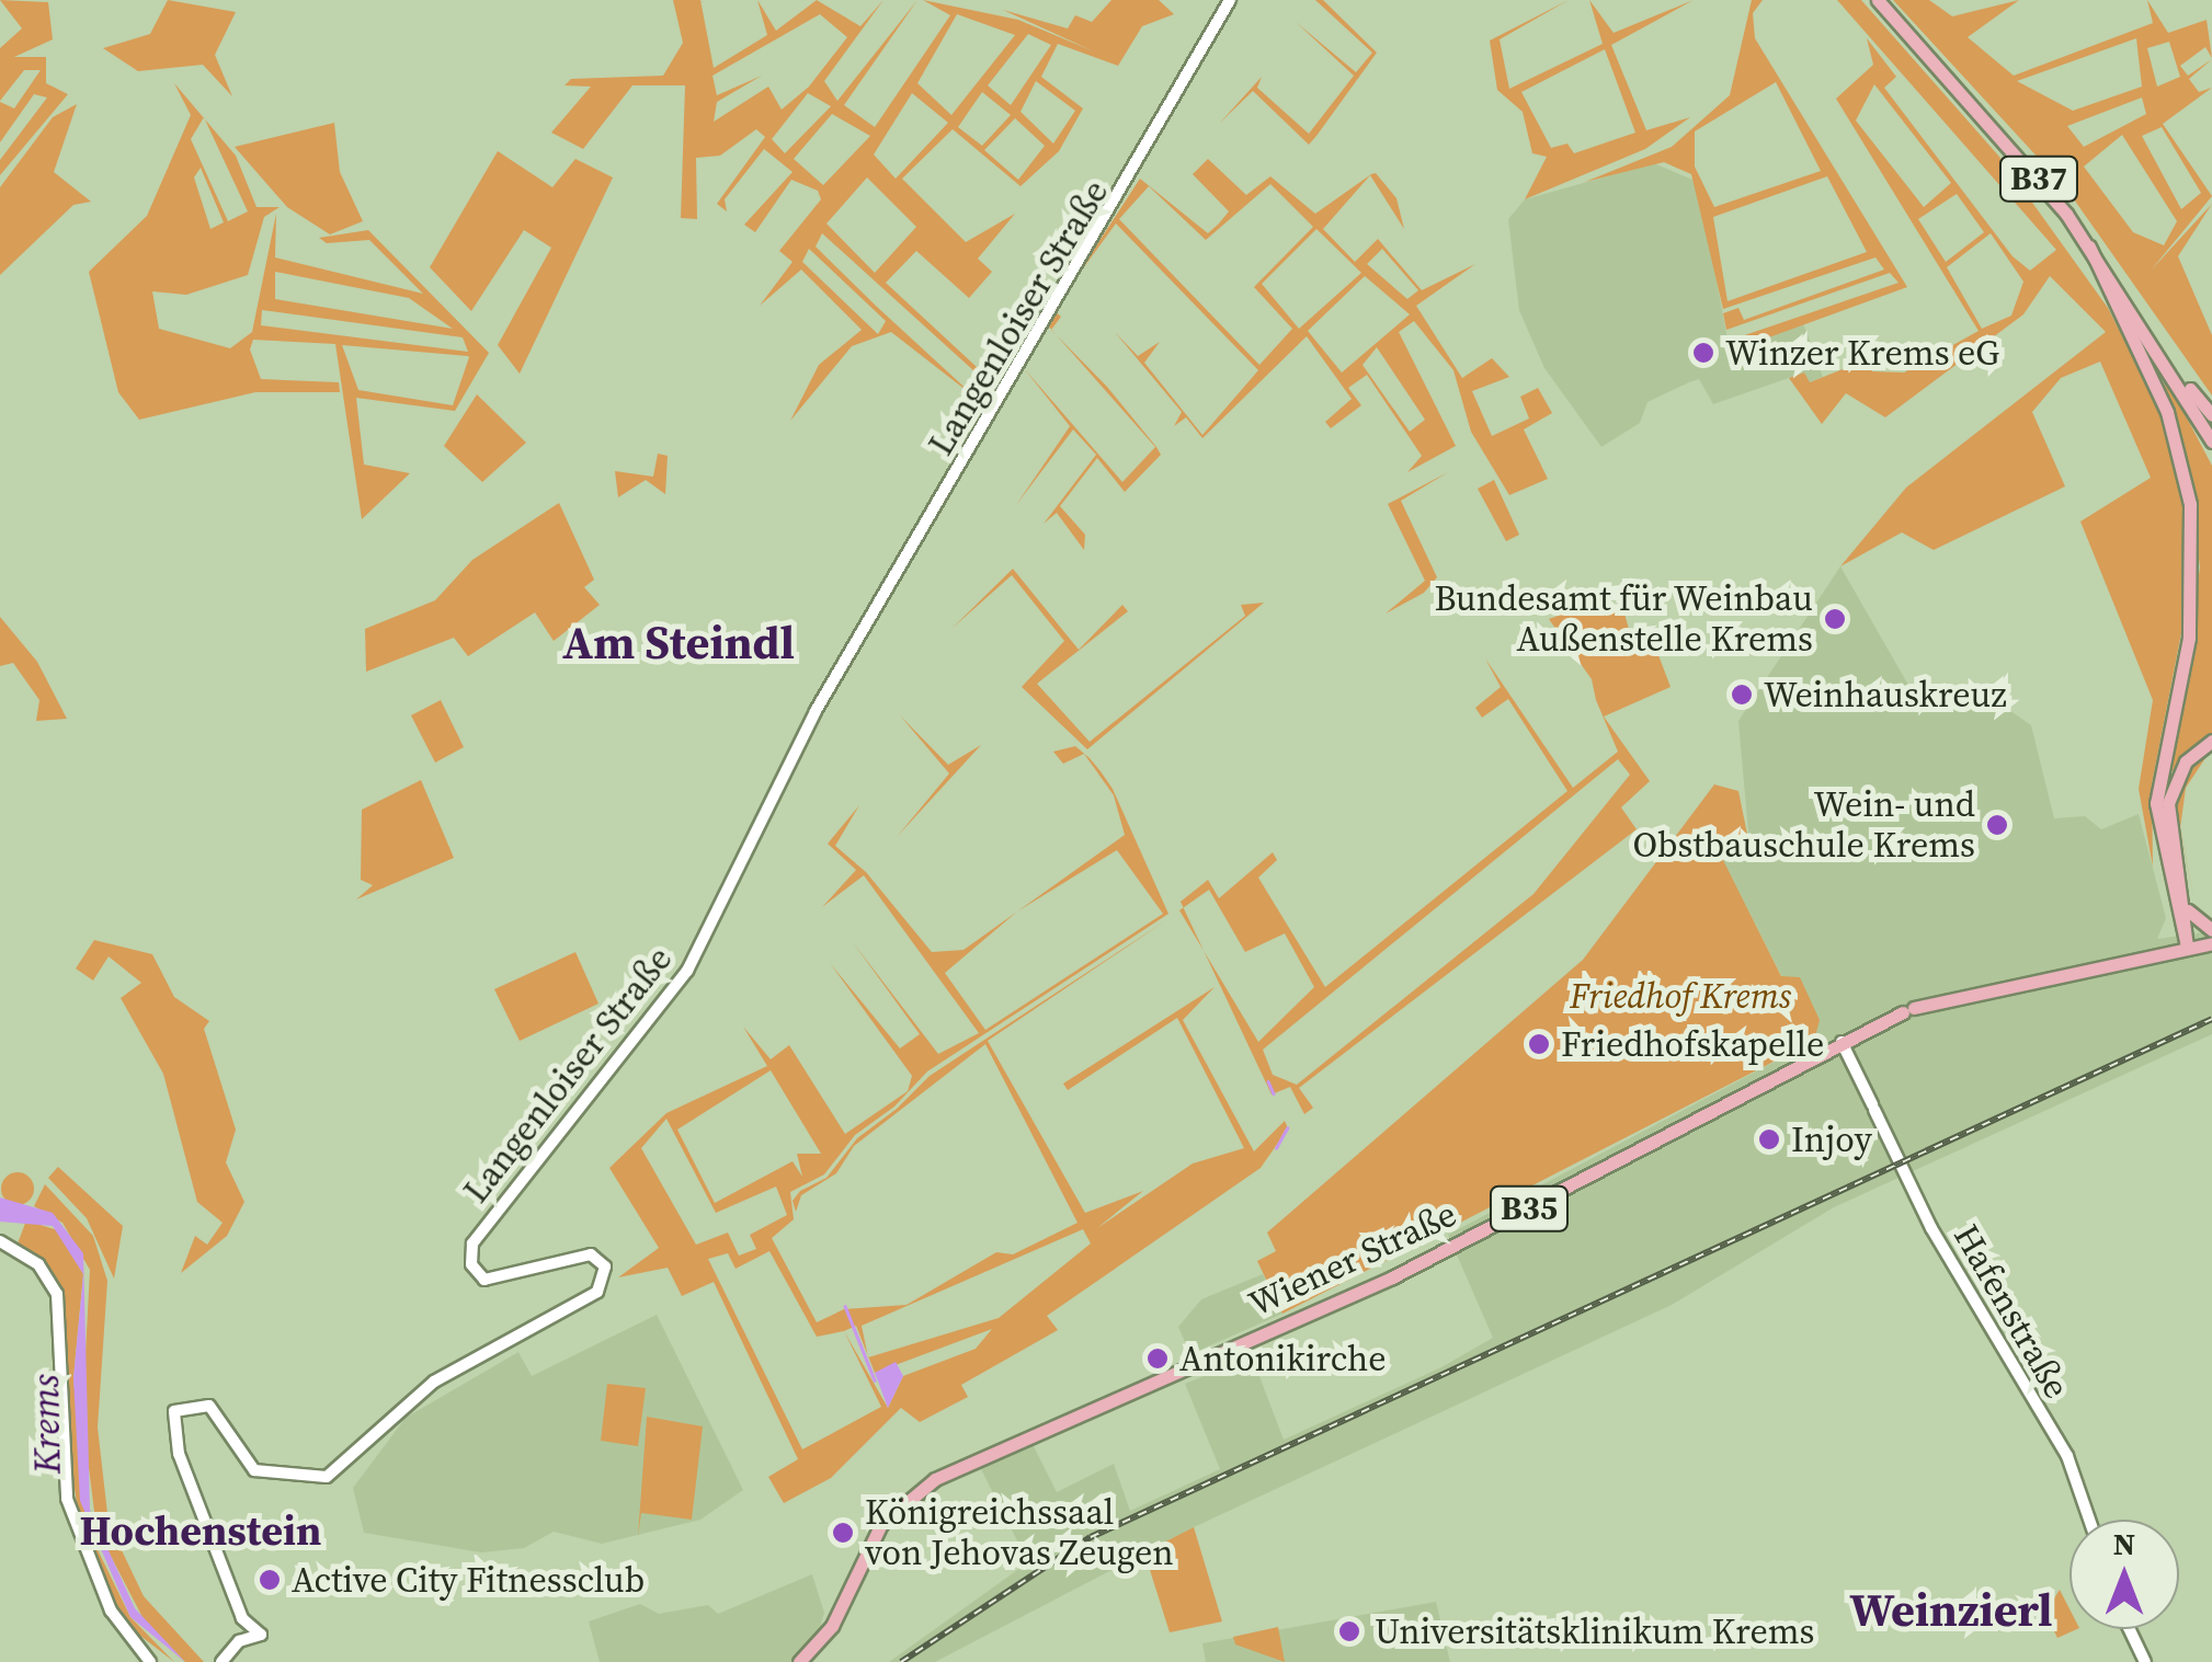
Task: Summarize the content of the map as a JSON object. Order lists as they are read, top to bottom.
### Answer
{
  "streets": {
    "main road": ["B37", "B35", "Wiener Straße"],
    "street": ["Langenloiser Straße", "Hafenstraße"]
  },
  "crossings": [
    ["Wiener Straße", "Hafenstraße"]
  ],
  "districts": ["Am Steindl", "Hochenstein", "Weinzierl"],
  "water": ["Krems"],
  "parks": ["Friedhof Krems"],
  "places": [
    "Winzer Krems eG",
    "Bundesamt für Weinbau Außenstelle Krems",
    "Weinhauskreuz",
    "Wein- und Obstbauschule Krems",
    "Friedhofskapelle",
    "Injoy",
    "Antonikirche",
    "Königreichssaal von Jehovas Zeugen",
    "Active City Fitnessclub",
    "Universitätsklinikum Krems"
  ],
  "north": "top"
}
